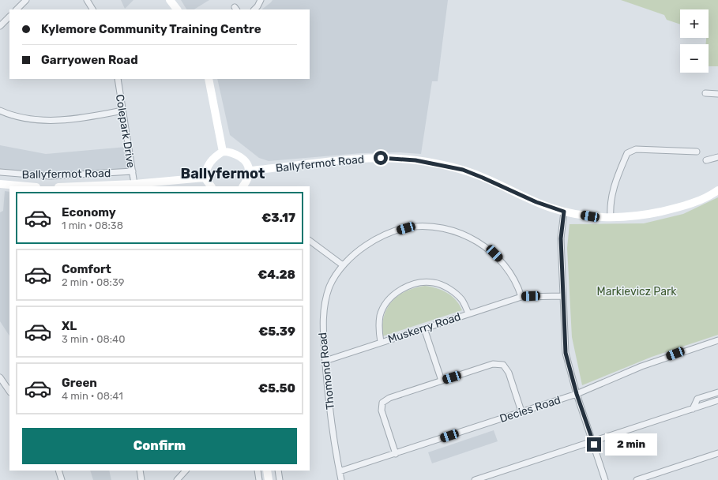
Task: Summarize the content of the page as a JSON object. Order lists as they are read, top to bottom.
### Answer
{
  "streets": {
    "main road": ["Ballyfermot Road"],
    "street": [
      "Colepark Drive",
      "Muskerry Road",
      "Thomond Road",
      "Decies Road"
    ]
  },
  "crossings": [
    ["Colepark Drive", "Ballyfermot Road"],
    ["Muskerry Road", "Thomond Road"],
    ["Thomond Road", "Decies Road"]
  ],
  "districts": ["Ballyfermot"],
  "parks": ["Markievicz Park"],
  "page": {
    "map_buttons": ["+", "−"],
    "banner": ["Kylemore Community Training Centre", "Garryowen Road"],
    "list": [
      {
        "name": "Economy",
        "note": "1 min · 08:38",
        "value": "€3.17"
      },
      {
        "name": "Comfort",
        "note": "2 min · 08:39",
        "value": "€4.28"
      },
      {
        "name": "XL",
        "note": "3 min · 08:40",
        "value": "€5.39"
      },
      {
        "name": "Green",
        "note": "4 min · 08:41",
        "value": "€5.50"
      }
    ],
    "buttons": "Confirm",
    "bubble": "2 min"
  }
}
